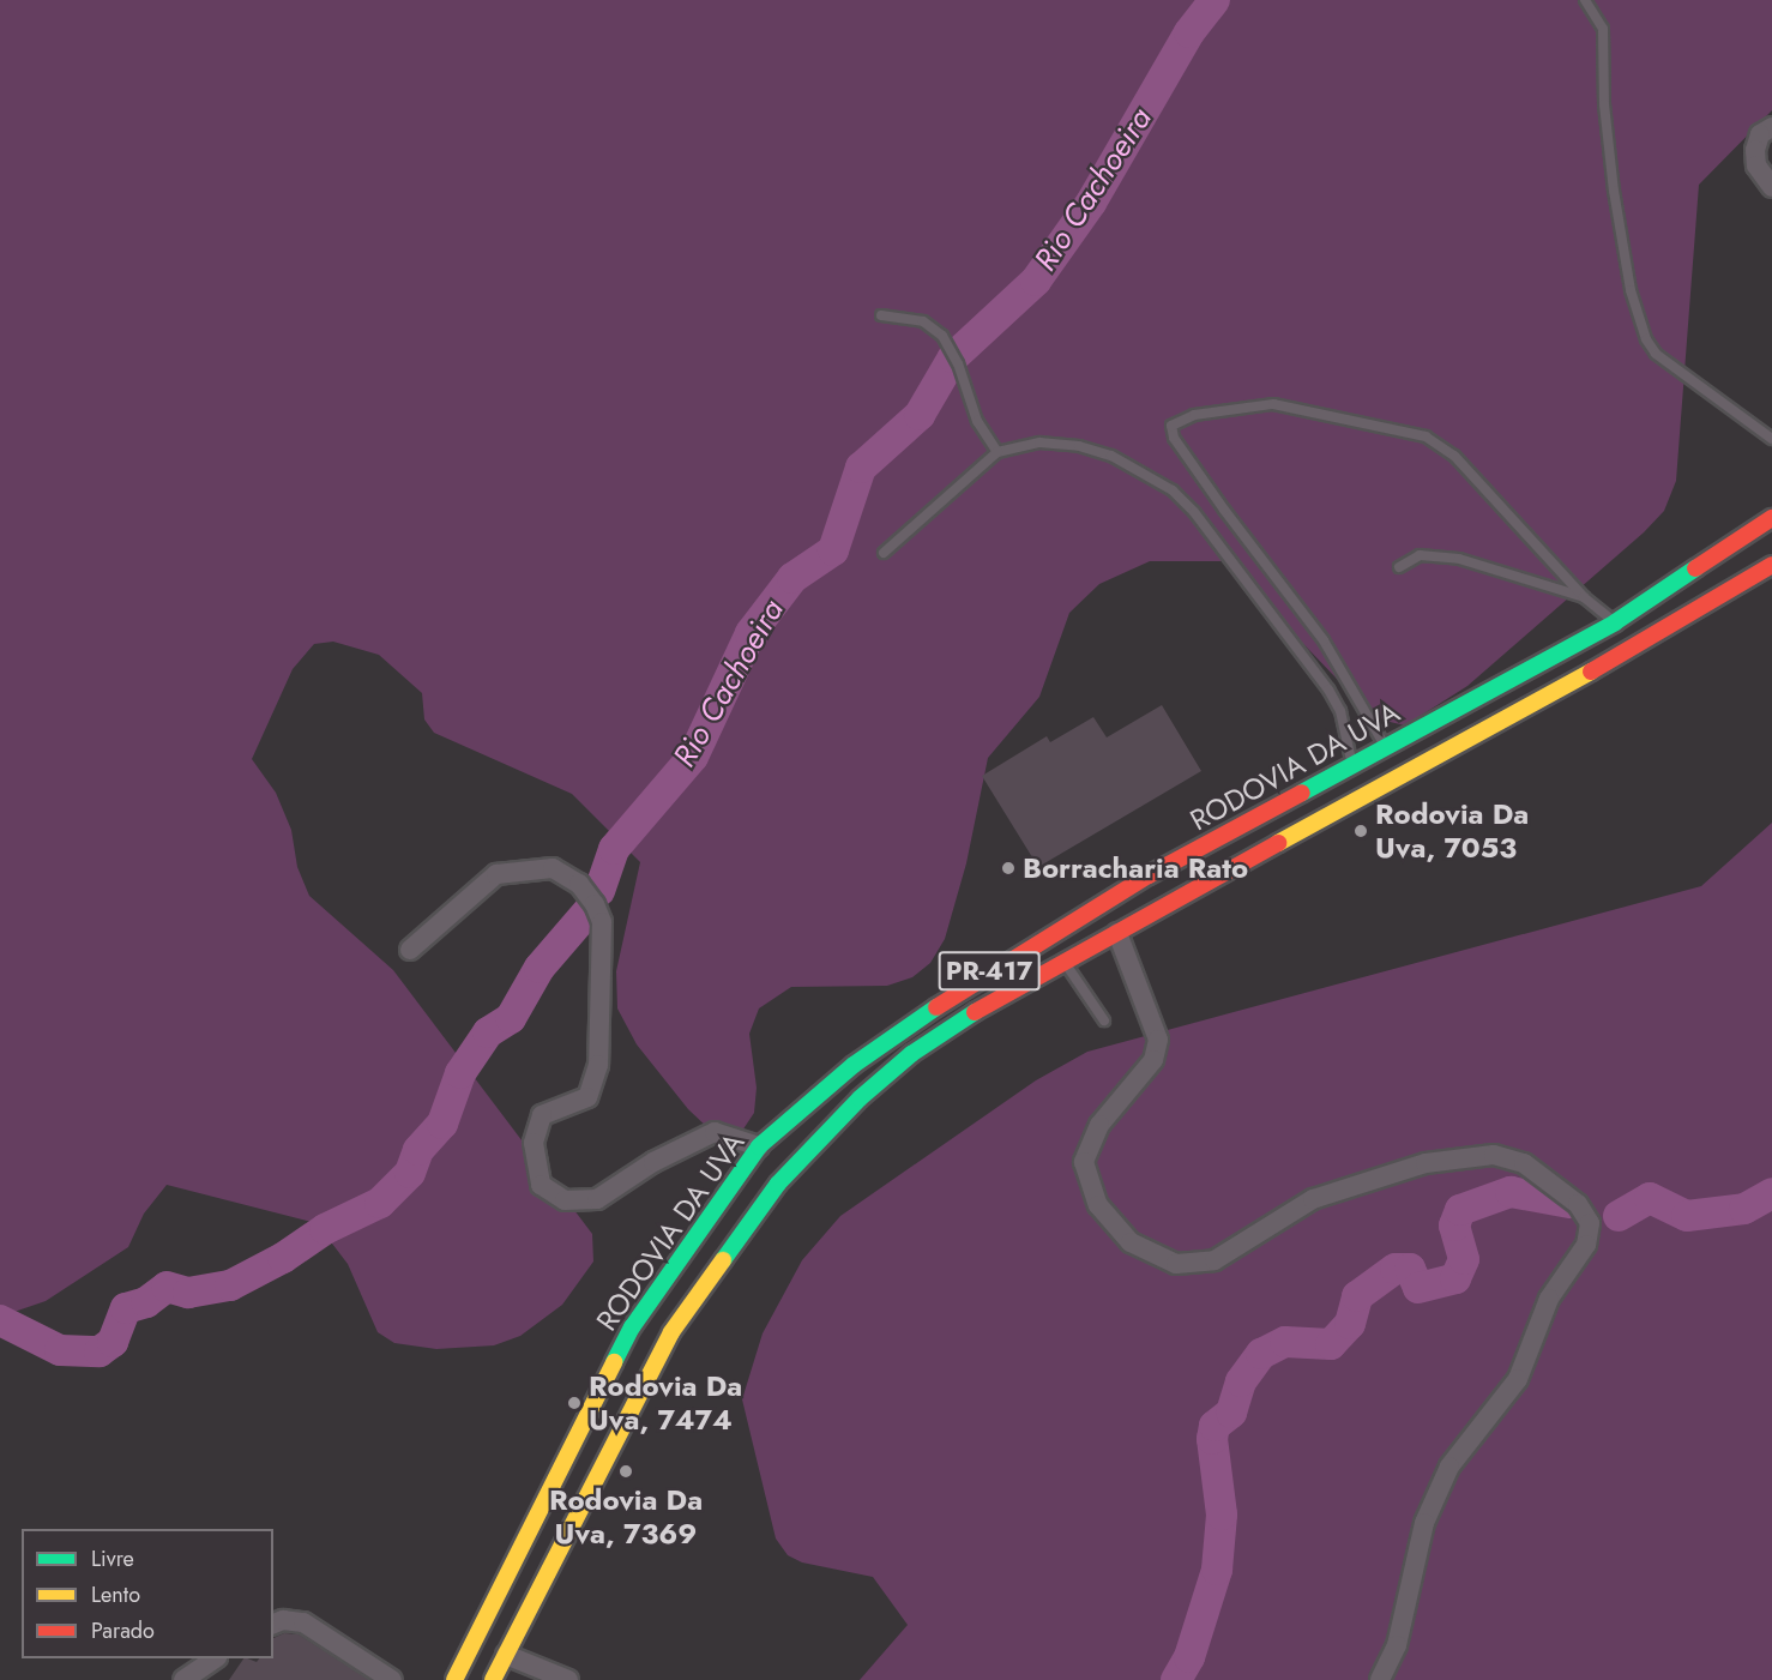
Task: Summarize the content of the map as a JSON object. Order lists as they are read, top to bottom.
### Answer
{
  "streets": {
    "main road": ["RODOVIA DA UVA", "PR-417"]
  },
  "water": ["Rio Cachoeira"],
  "places": [
    "Rodovia Da Uva, 7053",
    "Borracharia Rato",
    "Rodovia Da Uva, 7474",
    "Rodovia Da Uva, 7369"
  ],
  "legend": ["Livre", "Lento", "Parado"]
}
